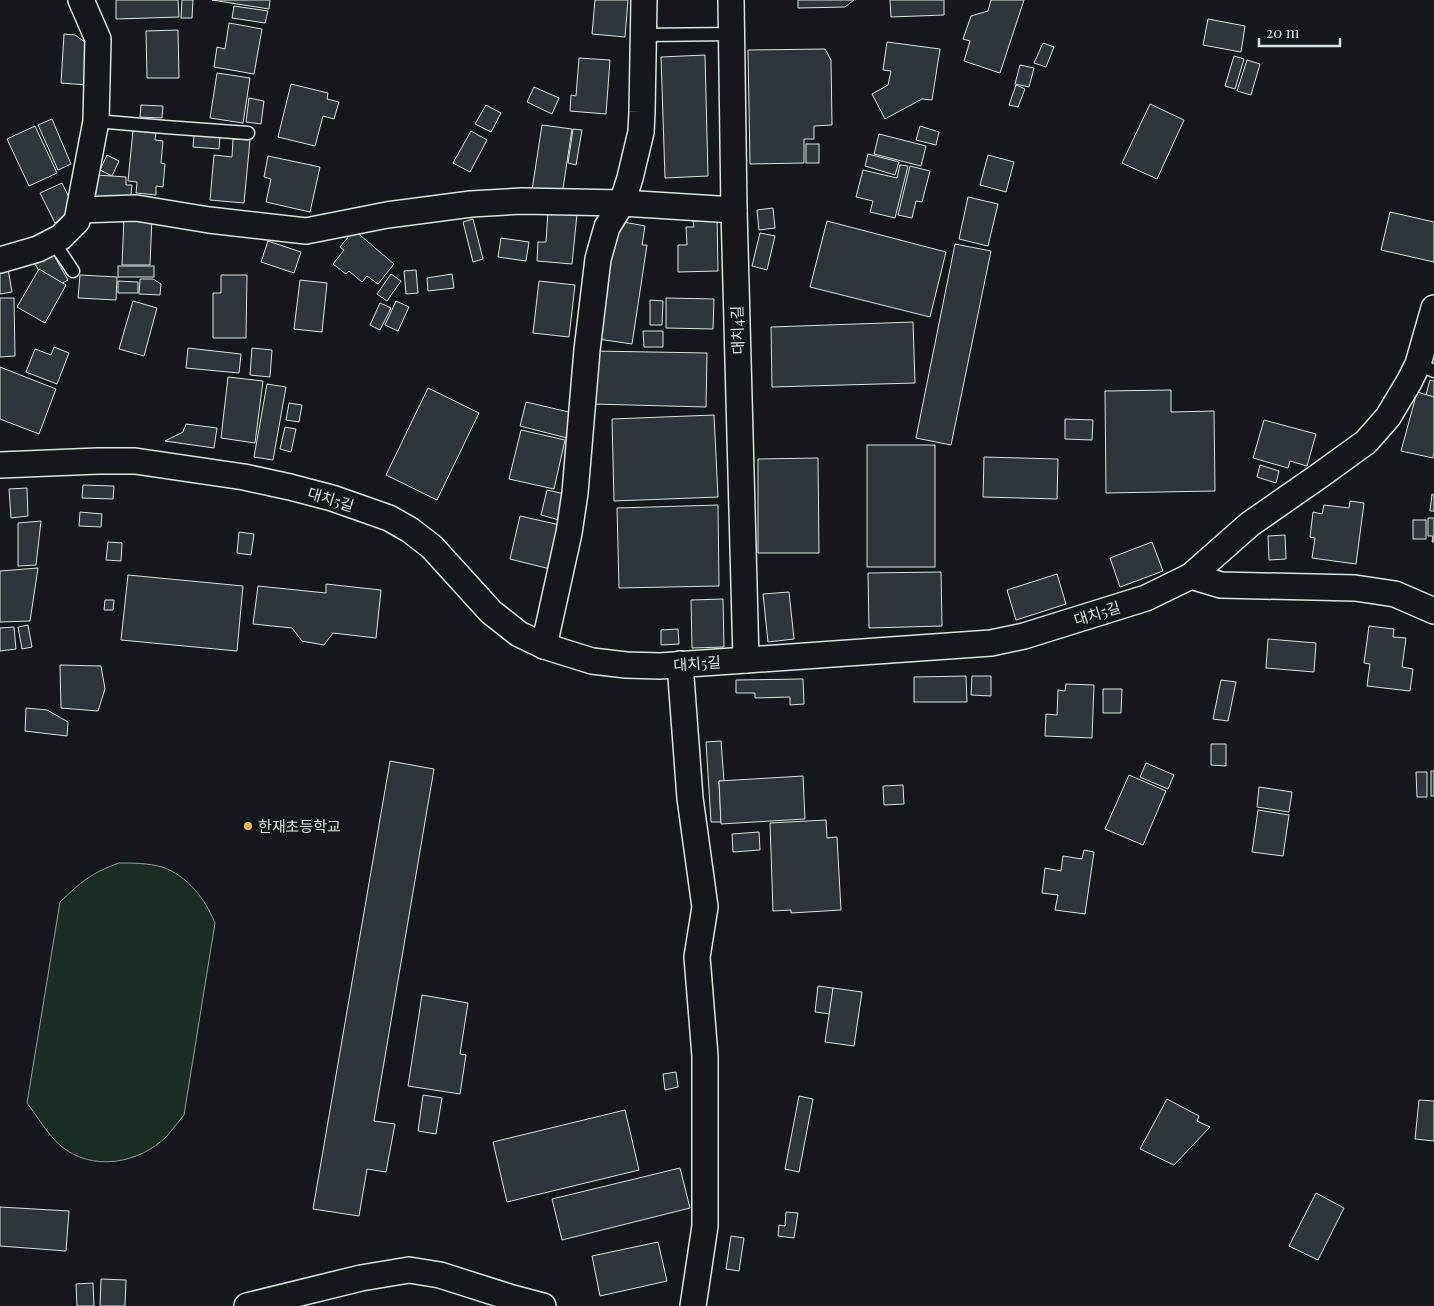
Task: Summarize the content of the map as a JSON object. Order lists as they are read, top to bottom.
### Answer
{
  "streets": {
    "street": ["대치4길", "대치5길"]
  },
  "crossings": [
    ["대치4길", "대치5길"]
  ],
  "places": ["한재초등학교"],
  "scale_bar": "20 m"
}
